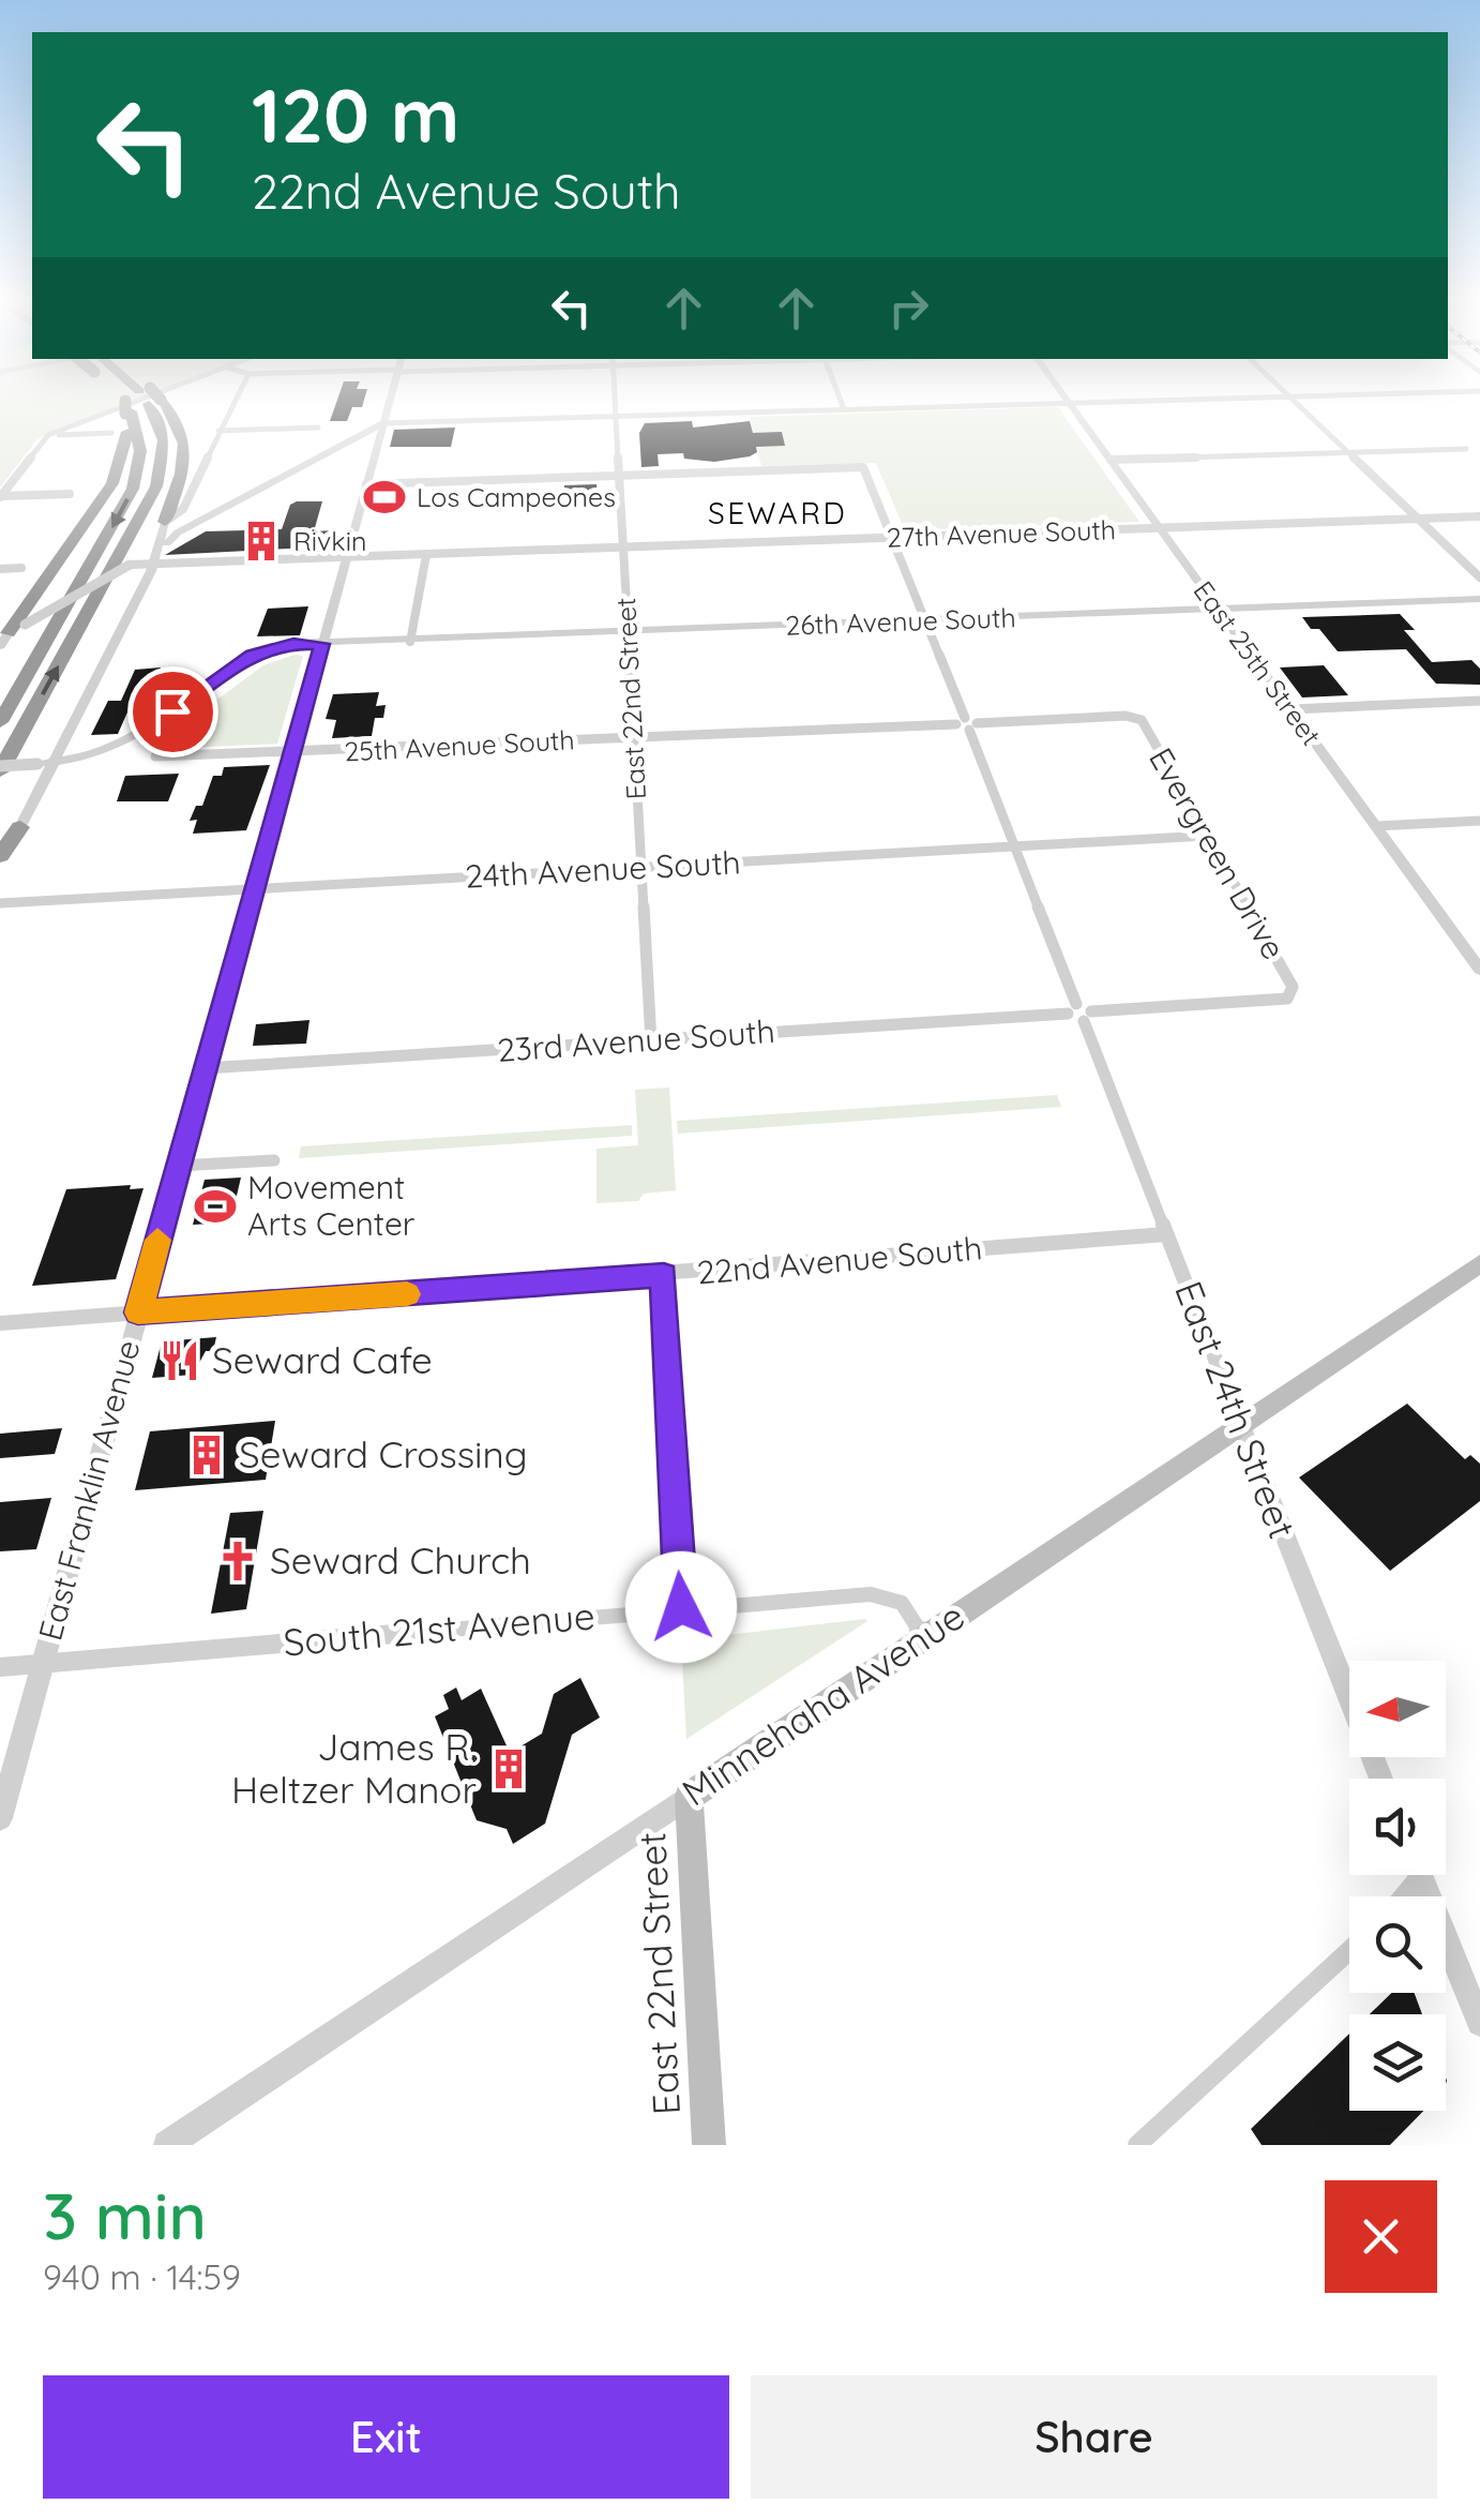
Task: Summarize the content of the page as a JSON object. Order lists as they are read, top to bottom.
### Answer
{
  "streets": {
    "main road": ["East 22nd Street", "Minnehaha Avenue"],
    "street": [
      "27th Avenue South",
      "26th Avenue South",
      "East 25th Street",
      "25th Avenue South",
      "Evergreen Drive",
      "24th Avenue South",
      "23rd Avenue South",
      "22nd Avenue South",
      "East 24th Street",
      "East Franklin Avenue",
      "South 21st Avenue"
    ]
  },
  "crossings": [
    ["27th Avenue South", "East 25th Street"],
    ["27th Avenue South", "East 22nd Street"],
    ["27th Avenue South", "East Franklin Avenue"],
    ["26th Avenue South", "East 25th Street"],
    ["26th Avenue South", "East 22nd Street"],
    ["26th Avenue South", "East Franklin Avenue"],
    ["East 22nd Street", "25th Avenue South"],
    ["East 22nd Street", "24th Avenue South"],
    ["East 22nd Street", "23rd Avenue South"],
    ["East 22nd Street", "Minnehaha Avenue"],
    ["25th Avenue South", "Evergreen Drive"],
    ["25th Avenue South", "East Franklin Avenue"],
    ["Evergreen Drive", "24th Avenue South"],
    ["Evergreen Drive", "East 24th Street"],
    ["24th Avenue South", "East Franklin Avenue"],
    ["23rd Avenue South", "East Franklin Avenue"],
    ["22nd Avenue South", "East 24th Street"],
    ["22nd Avenue South", "East Franklin Avenue"],
    ["East 24th Street", "Minnehaha Avenue"],
    ["East Franklin Avenue", "South 21st Avenue"],
    ["South 21st Avenue", "Minnehaha Avenue"]
  ],
  "districts": ["SEWARD"],
  "places": {
    "sports": ["Los Campeones", "Movement Arts Center"],
    "building": ["Rivkin", "Seward Crossing", "James R. Heltzer Manor"],
    "restaurant": ["Seward Cafe"],
    "church": ["Seward Church"]
  },
  "north": "left",
  "page": {
    "turn": ["120 m", "22nd Avenue South"],
    "heading": ["3 min", "940 m · 14:59"],
    "buttons": ["Exit", "Share"]
  }
}
